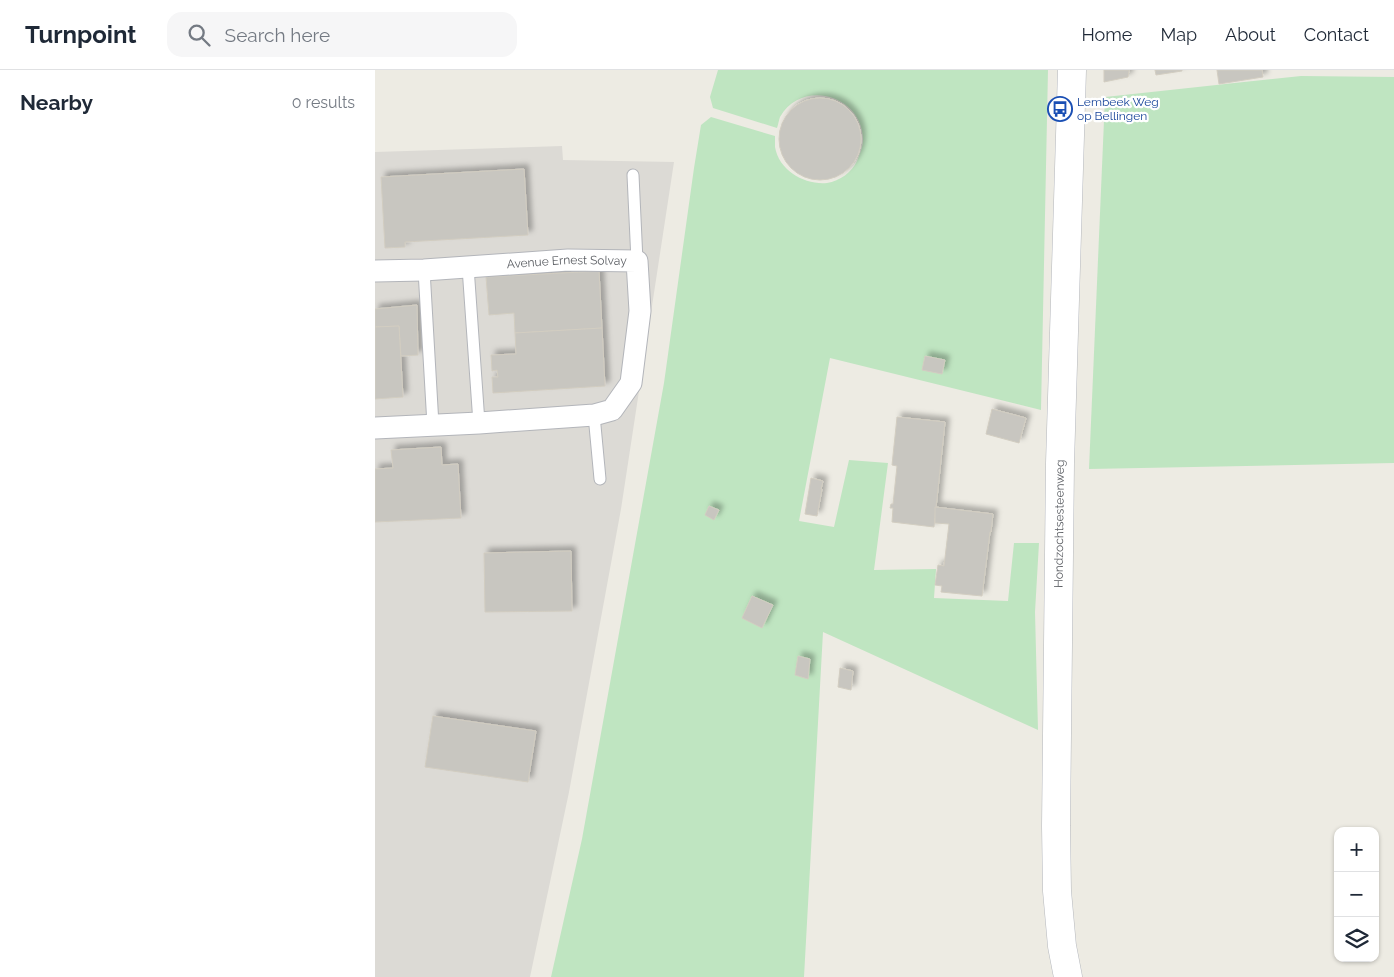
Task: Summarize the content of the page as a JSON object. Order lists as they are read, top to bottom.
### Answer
{
  "streets": {
    "main road": ["Hondzochtsesteenweg"],
    "street": ["Avenue Ernest Solvay"]
  },
  "places": {
    "bus stop": ["Lembeek Weg op Bellingen"]
  },
  "page": {
    "header": "Turnpoint",
    "search": "Search here",
    "nav": [
      "Home",
      "Map",
      "About",
      "Contact"
    ],
    "heading": ["Nearby", "0 results"],
    "map_buttons": ["+", "−"]
  }
}
